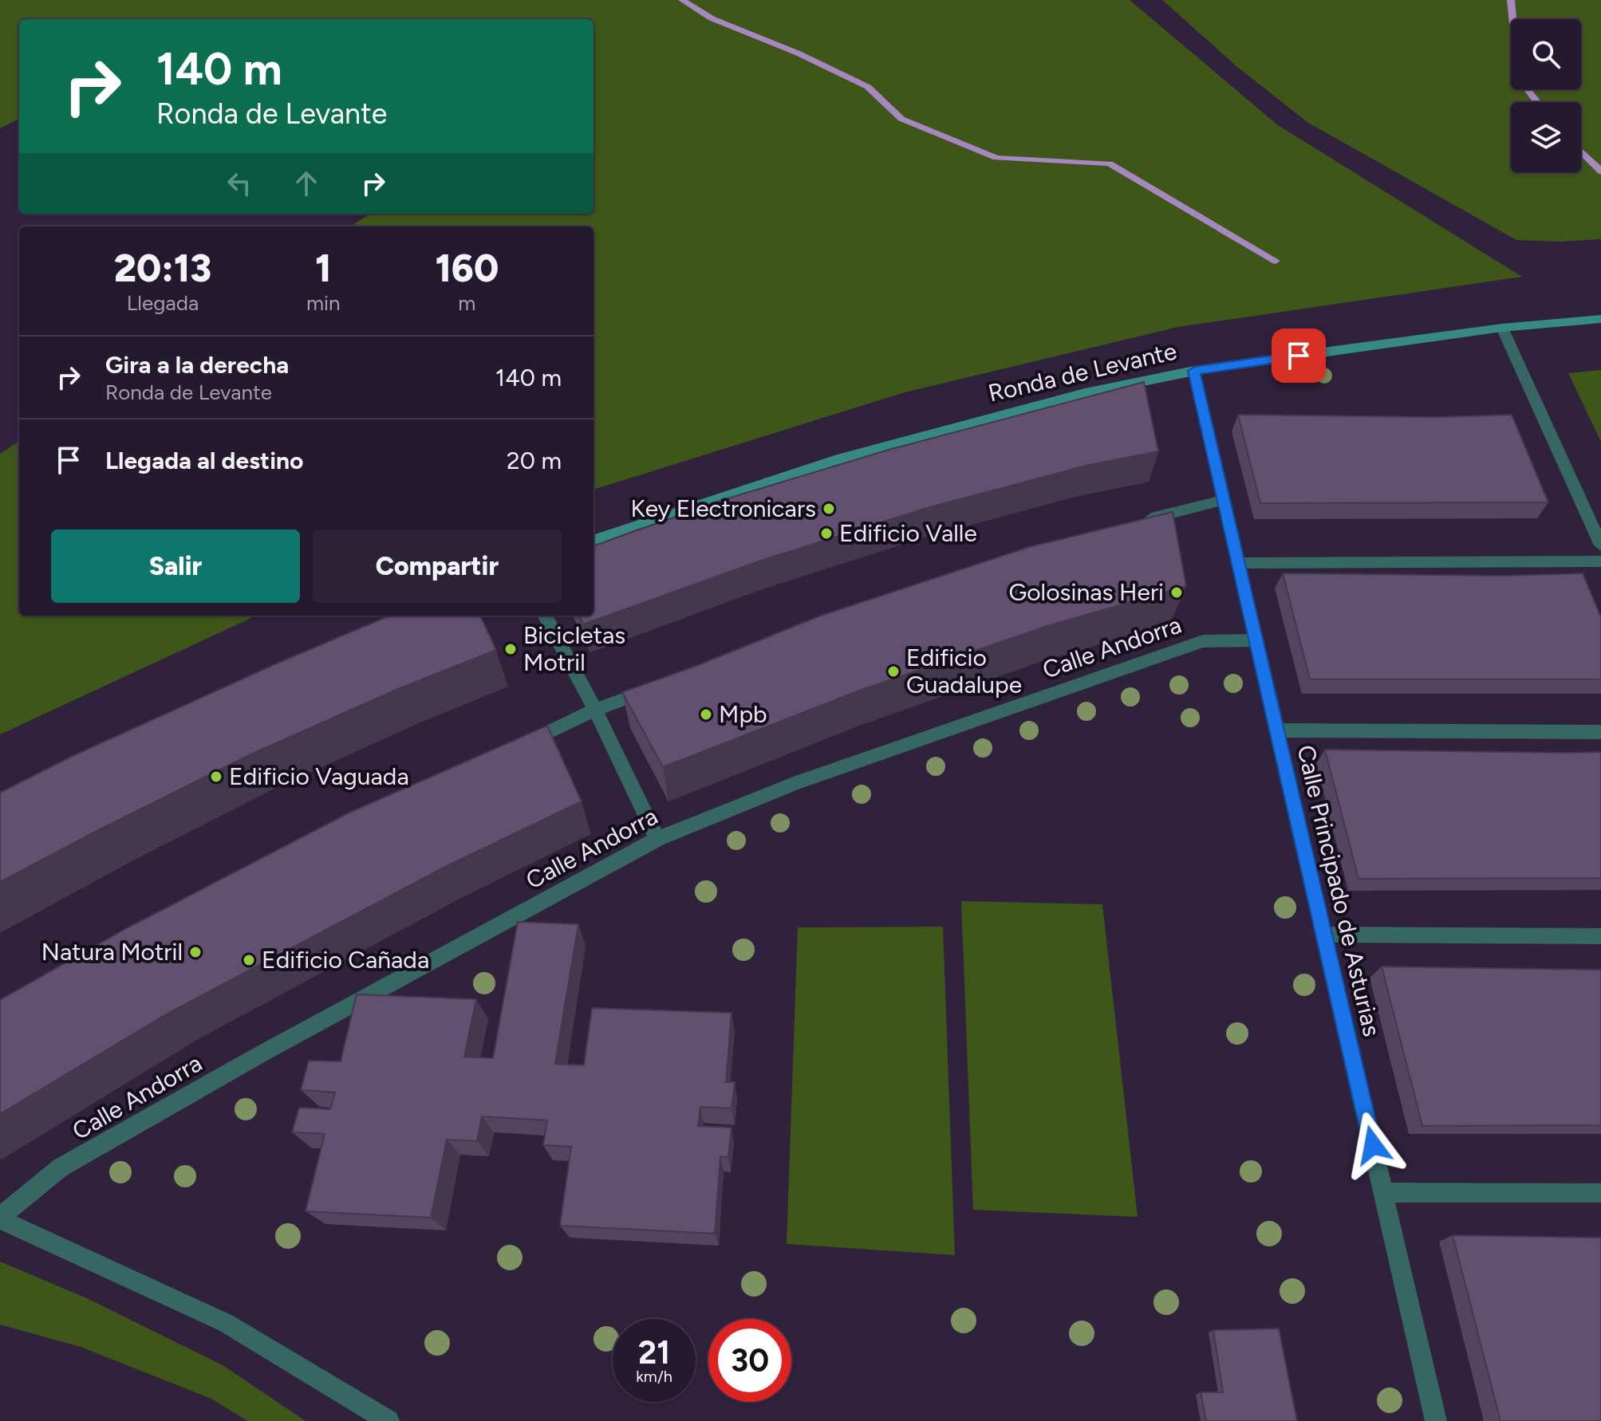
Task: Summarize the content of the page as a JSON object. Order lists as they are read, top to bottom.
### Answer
{
  "streets": {
    "main road": ["Ronda de Levante"],
    "street": ["Calle Andorra", "Calle Principado de Asturias"]
  },
  "crossings": [
    ["Ronda de Levante", "Calle Principado de Asturias"],
    ["Calle Andorra", "Calle Principado de Asturias"]
  ],
  "places": [
    "Key Electronicars",
    "Edificio Valle",
    "Golosinas Heri",
    "Bicicletas Motril",
    "Edificio Guadalupe",
    "Mpb",
    "Edificio Vaguada",
    "Natura Motril",
    "Edificio Cañada"
  ],
  "page": {
    "turn": ["140 m", "Ronda de Levante"],
    "eta": [
      "20:13",
      "Llegada",
      "1",
      "min",
      "160",
      "m"
    ],
    "list": [
      {
        "name": "Gira a la derecha",
        "note": "Ronda de Levante",
        "value": "140 m"
      },
      {
        "name": "Llegada al destino",
        "value": "20 m"
      }
    ],
    "buttons": ["Salir", "Compartir"],
    "speed": "21 km/h",
    "limit": "30"
  }
}
